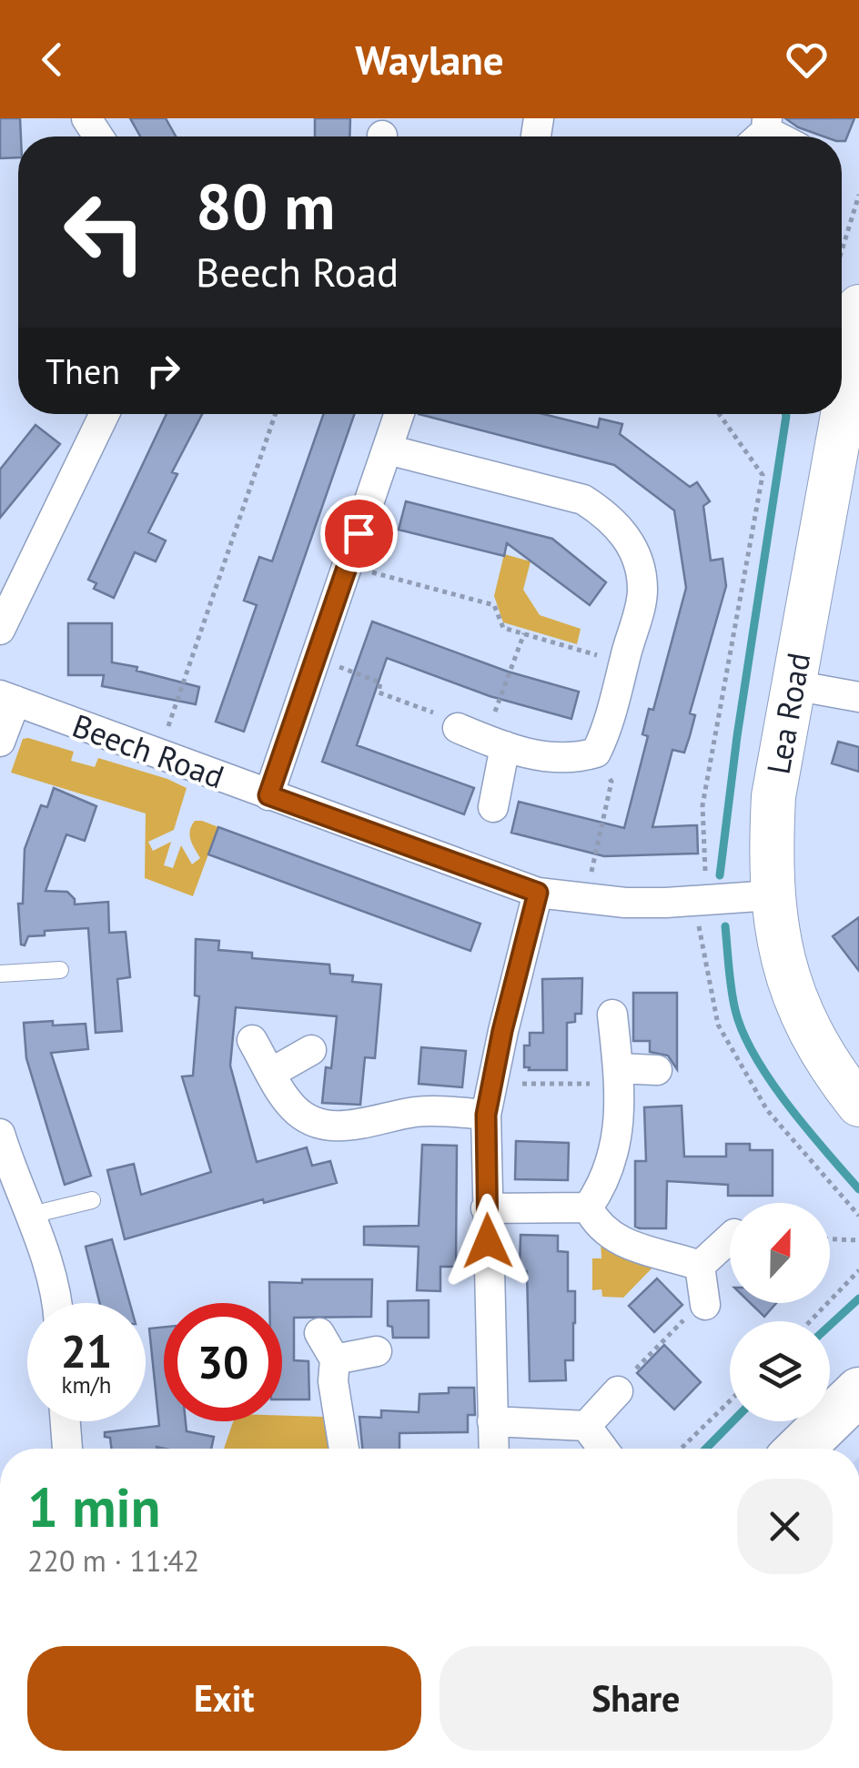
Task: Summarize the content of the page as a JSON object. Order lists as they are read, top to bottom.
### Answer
{
  "streets": {
    "street": ["Lea Road", "Beech Road"]
  },
  "crossings": [
    ["Lea Road", "Beech Road"]
  ],
  "north": "top",
  "page": {
    "header": "Waylane",
    "turn": ["80 m", "Beech Road"],
    "then": "Then",
    "speed": "21 km/h",
    "limit": "30",
    "heading": ["1 min", "220 m · 11:42"],
    "buttons": ["Exit", "Share"]
  }
}
